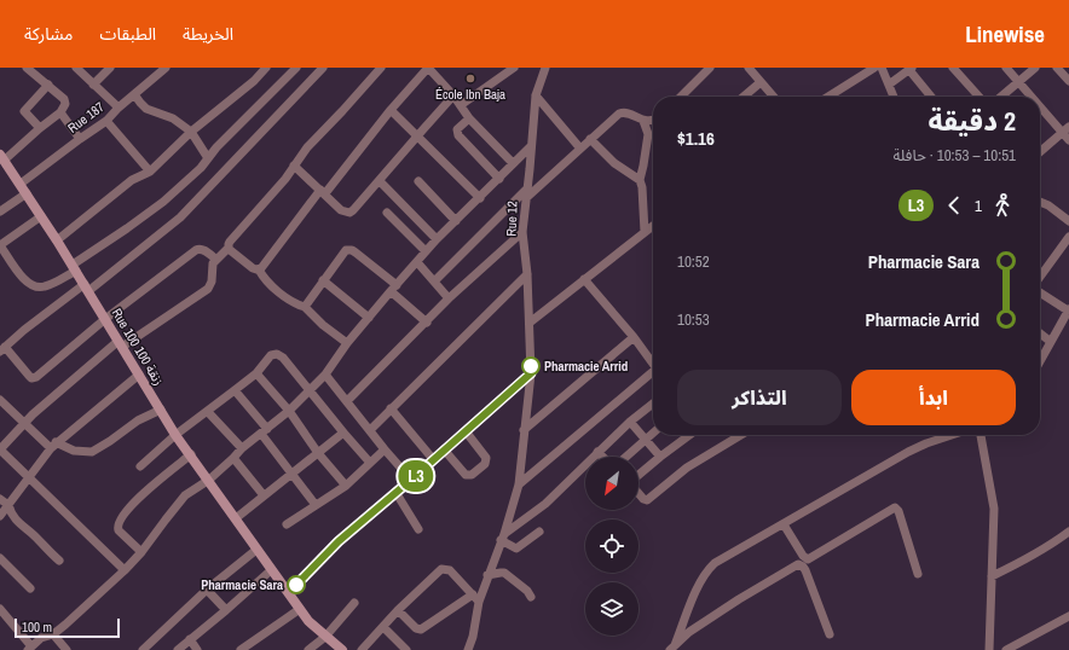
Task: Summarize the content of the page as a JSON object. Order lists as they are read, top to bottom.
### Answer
{
  "streets": {
    "street": ["Rue 187", "Rue 12", "Rue 100 زنقة 100"]
  },
  "crossings": [
    ["Rue 187", "Rue 100 زنقة 100"]
  ],
  "places": ["École Ibn Baja", "Pharmacie Arrid", "Pharmacie Sara"],
  "lines": ["bus line L3"],
  "scale_bar": "100 m",
  "north": "bottom left",
  "page": {
    "header": "Linewise",
    "nav": ["الخريطة", "الطبقات", "مشاركة"],
    "on_map": "L3",
    "heading": ["2 دقيقة", "10:51 – 10:53 · حافلة", "$1.16"],
    "legs": ["1", "L3"],
    "list": [
      {
        "name": "Pharmacie Sara",
        "value": "10:52"
      },
      {
        "name": "Pharmacie Arrid",
        "value": "10:53"
      }
    ],
    "buttons": ["ابدأ", "التذاكر"],
    "scale": "100 m"
  }
}
